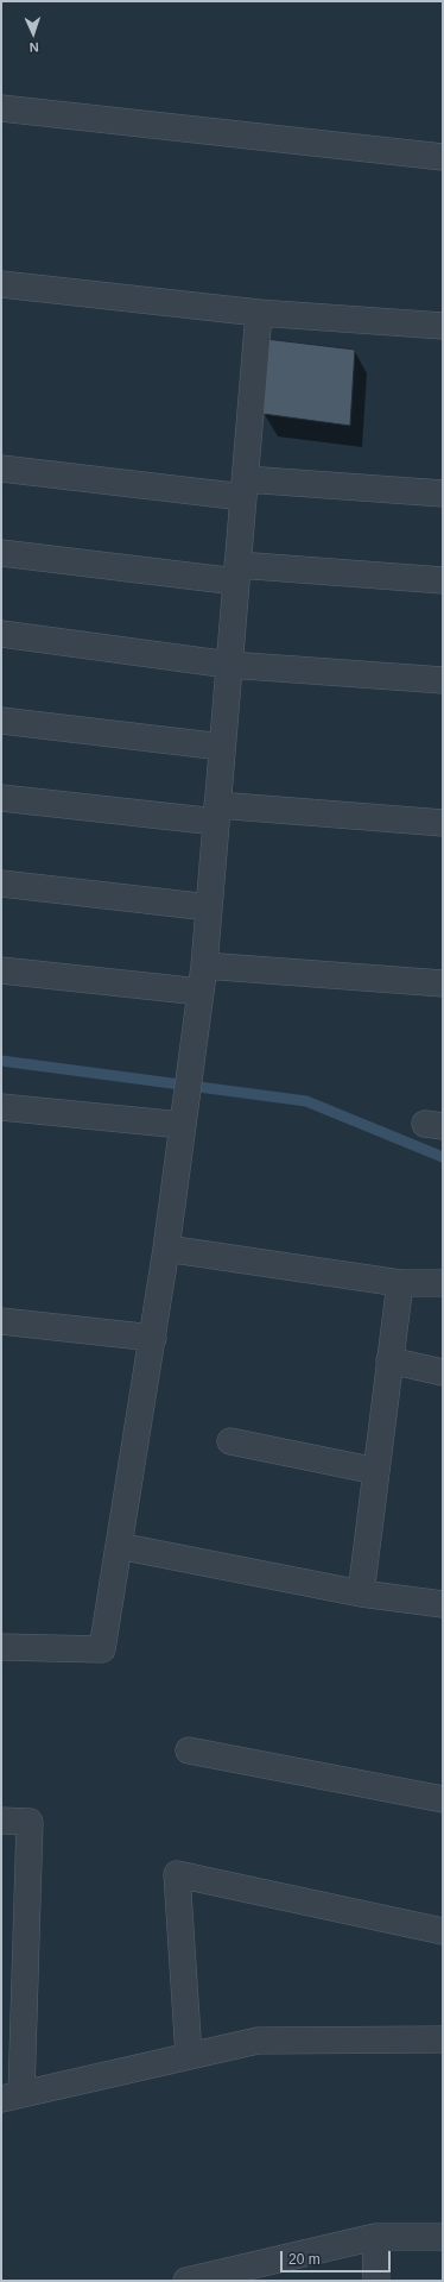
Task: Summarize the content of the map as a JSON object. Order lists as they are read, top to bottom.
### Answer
{
  "scale_bar": "20 m",
  "north": "bottom"
}
